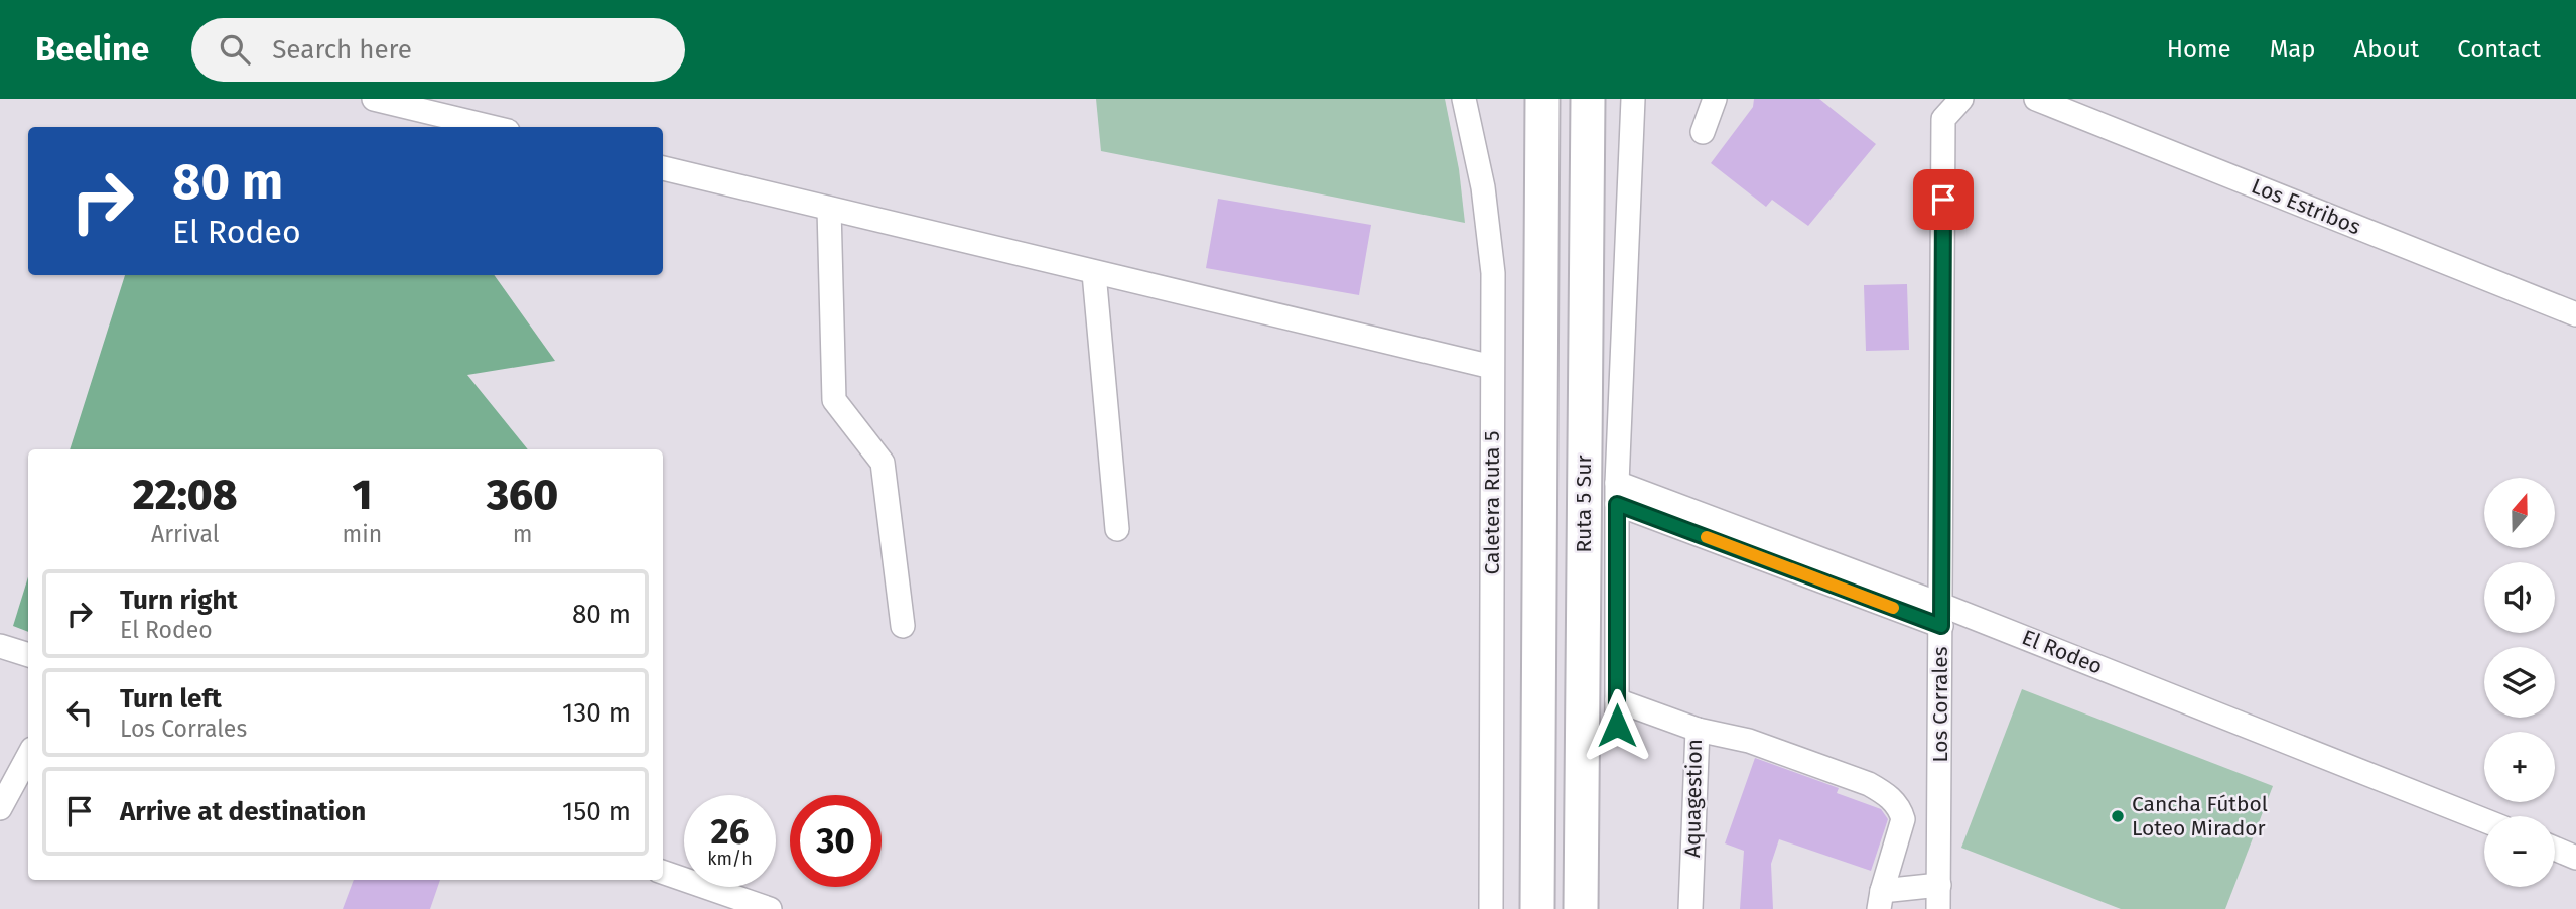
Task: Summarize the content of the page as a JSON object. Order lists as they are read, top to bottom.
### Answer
{
  "streets": {
    "highway": ["Ruta 5 Sur"],
    "street": [
      "Los Estribos",
      "Caletera Ruta 5",
      "El Rodeo",
      "Los Corrales",
      "Aquagestion"
    ]
  },
  "crossings": [
    ["El Rodeo", "Los Corrales"]
  ],
  "places": ["Cancha Fútbol Loteo Mirador"],
  "north": "top",
  "page": {
    "header": "Beeline",
    "search": "Search here",
    "nav": [
      "Home",
      "Map",
      "About",
      "Contact"
    ],
    "turn": ["80 m", "El Rodeo"],
    "eta": [
      "22:08",
      "Arrival",
      "1",
      "min",
      "360",
      "m"
    ],
    "map_buttons": ["+", "−"],
    "list": [
      {
        "name": "Turn right",
        "note": "El Rodeo",
        "value": "80 m"
      },
      {
        "name": "Turn left",
        "note": "Los Corrales",
        "value": "130 m"
      },
      {
        "name": "Arrive at destination",
        "value": "150 m"
      }
    ],
    "speed": "26 km/h",
    "limit": "30"
  }
}
